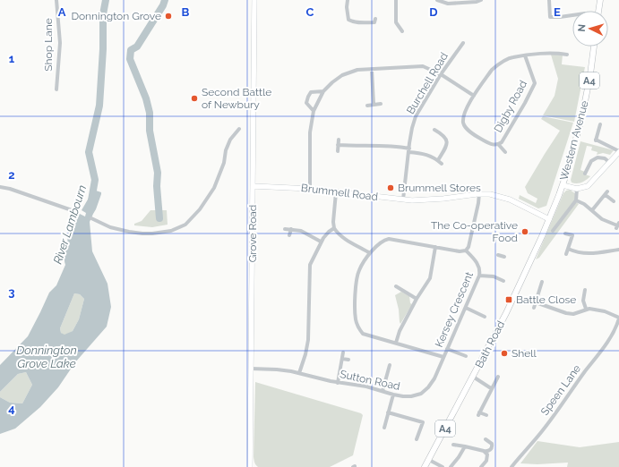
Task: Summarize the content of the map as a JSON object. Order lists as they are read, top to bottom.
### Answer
{
  "streets": {
    "main road": ["A4", "Western Avenue", "Bath Road"],
    "street": [
      "Shop Lane",
      "Burchell Road",
      "Digby Road",
      "Brummell Road",
      "Grove Road",
      "Kersey Crescent",
      "Sutton Road",
      "Speen Lane"
    ]
  },
  "crossings": [
    ["Burchell Road", "Brummell Road"],
    ["Western Avenue", "Brummell Road"],
    ["Western Avenue", "Bath Road"],
    ["Brummell Road", "Grove Road"],
    ["Brummell Road", "Bath Road"],
    ["Grove Road", "Sutton Road"],
    ["Kersey Crescent", "Sutton Road"]
  ],
  "water": ["River Lambourn", "Donnington Grove Lake"],
  "places": {
    "other": [
      "Donnington Grove",
      "Second Battle of Newbury",
      "Brummell Stores",
      "The Co-operative Food",
      "Shell"
    ],
    "transit": ["Battle Close"]
  },
  "north": "left",
  "grid": {
    "columns": [
      "A",
      "B",
      "C",
      "D",
      "E"
    ],
    "rows": [
      "1",
      "2",
      "3",
      "4"
    ]
  }
}
